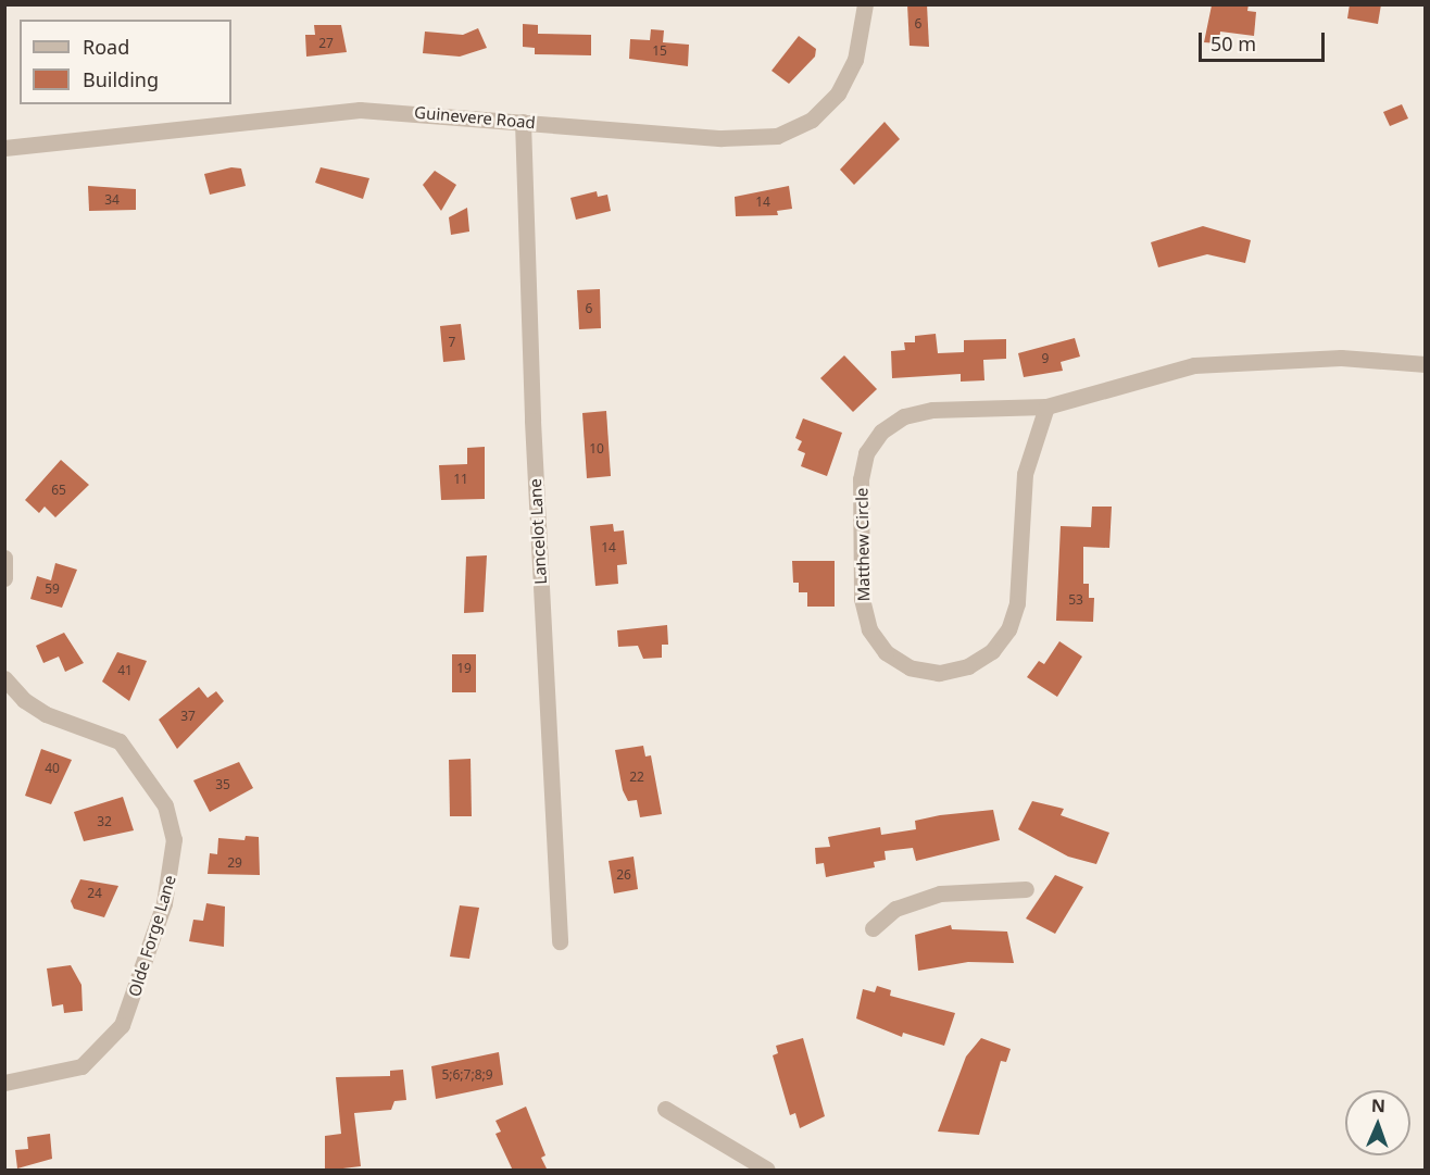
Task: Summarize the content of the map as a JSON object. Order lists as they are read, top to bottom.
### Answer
{
  "streets": {
    "street": [
      "Guinevere Road",
      "Lancelot Lane",
      "Matthew Circle",
      "Olde Forge Lane"
    ]
  },
  "crossings": [
    ["Guinevere Road", "Lancelot Lane"]
  ],
  "house_numbers": [
    "6",
    "27",
    "15",
    "34",
    "14",
    "6",
    "7",
    "9",
    "10",
    "11",
    "65",
    "14",
    "59",
    "53",
    "19",
    "41",
    "37",
    "40",
    "22",
    "35",
    "32",
    "29",
    "26",
    "24",
    "5;6;7;8;9"
  ],
  "legend": ["Road", "Building"],
  "scale_bar": "50 m",
  "north": "top"
}
